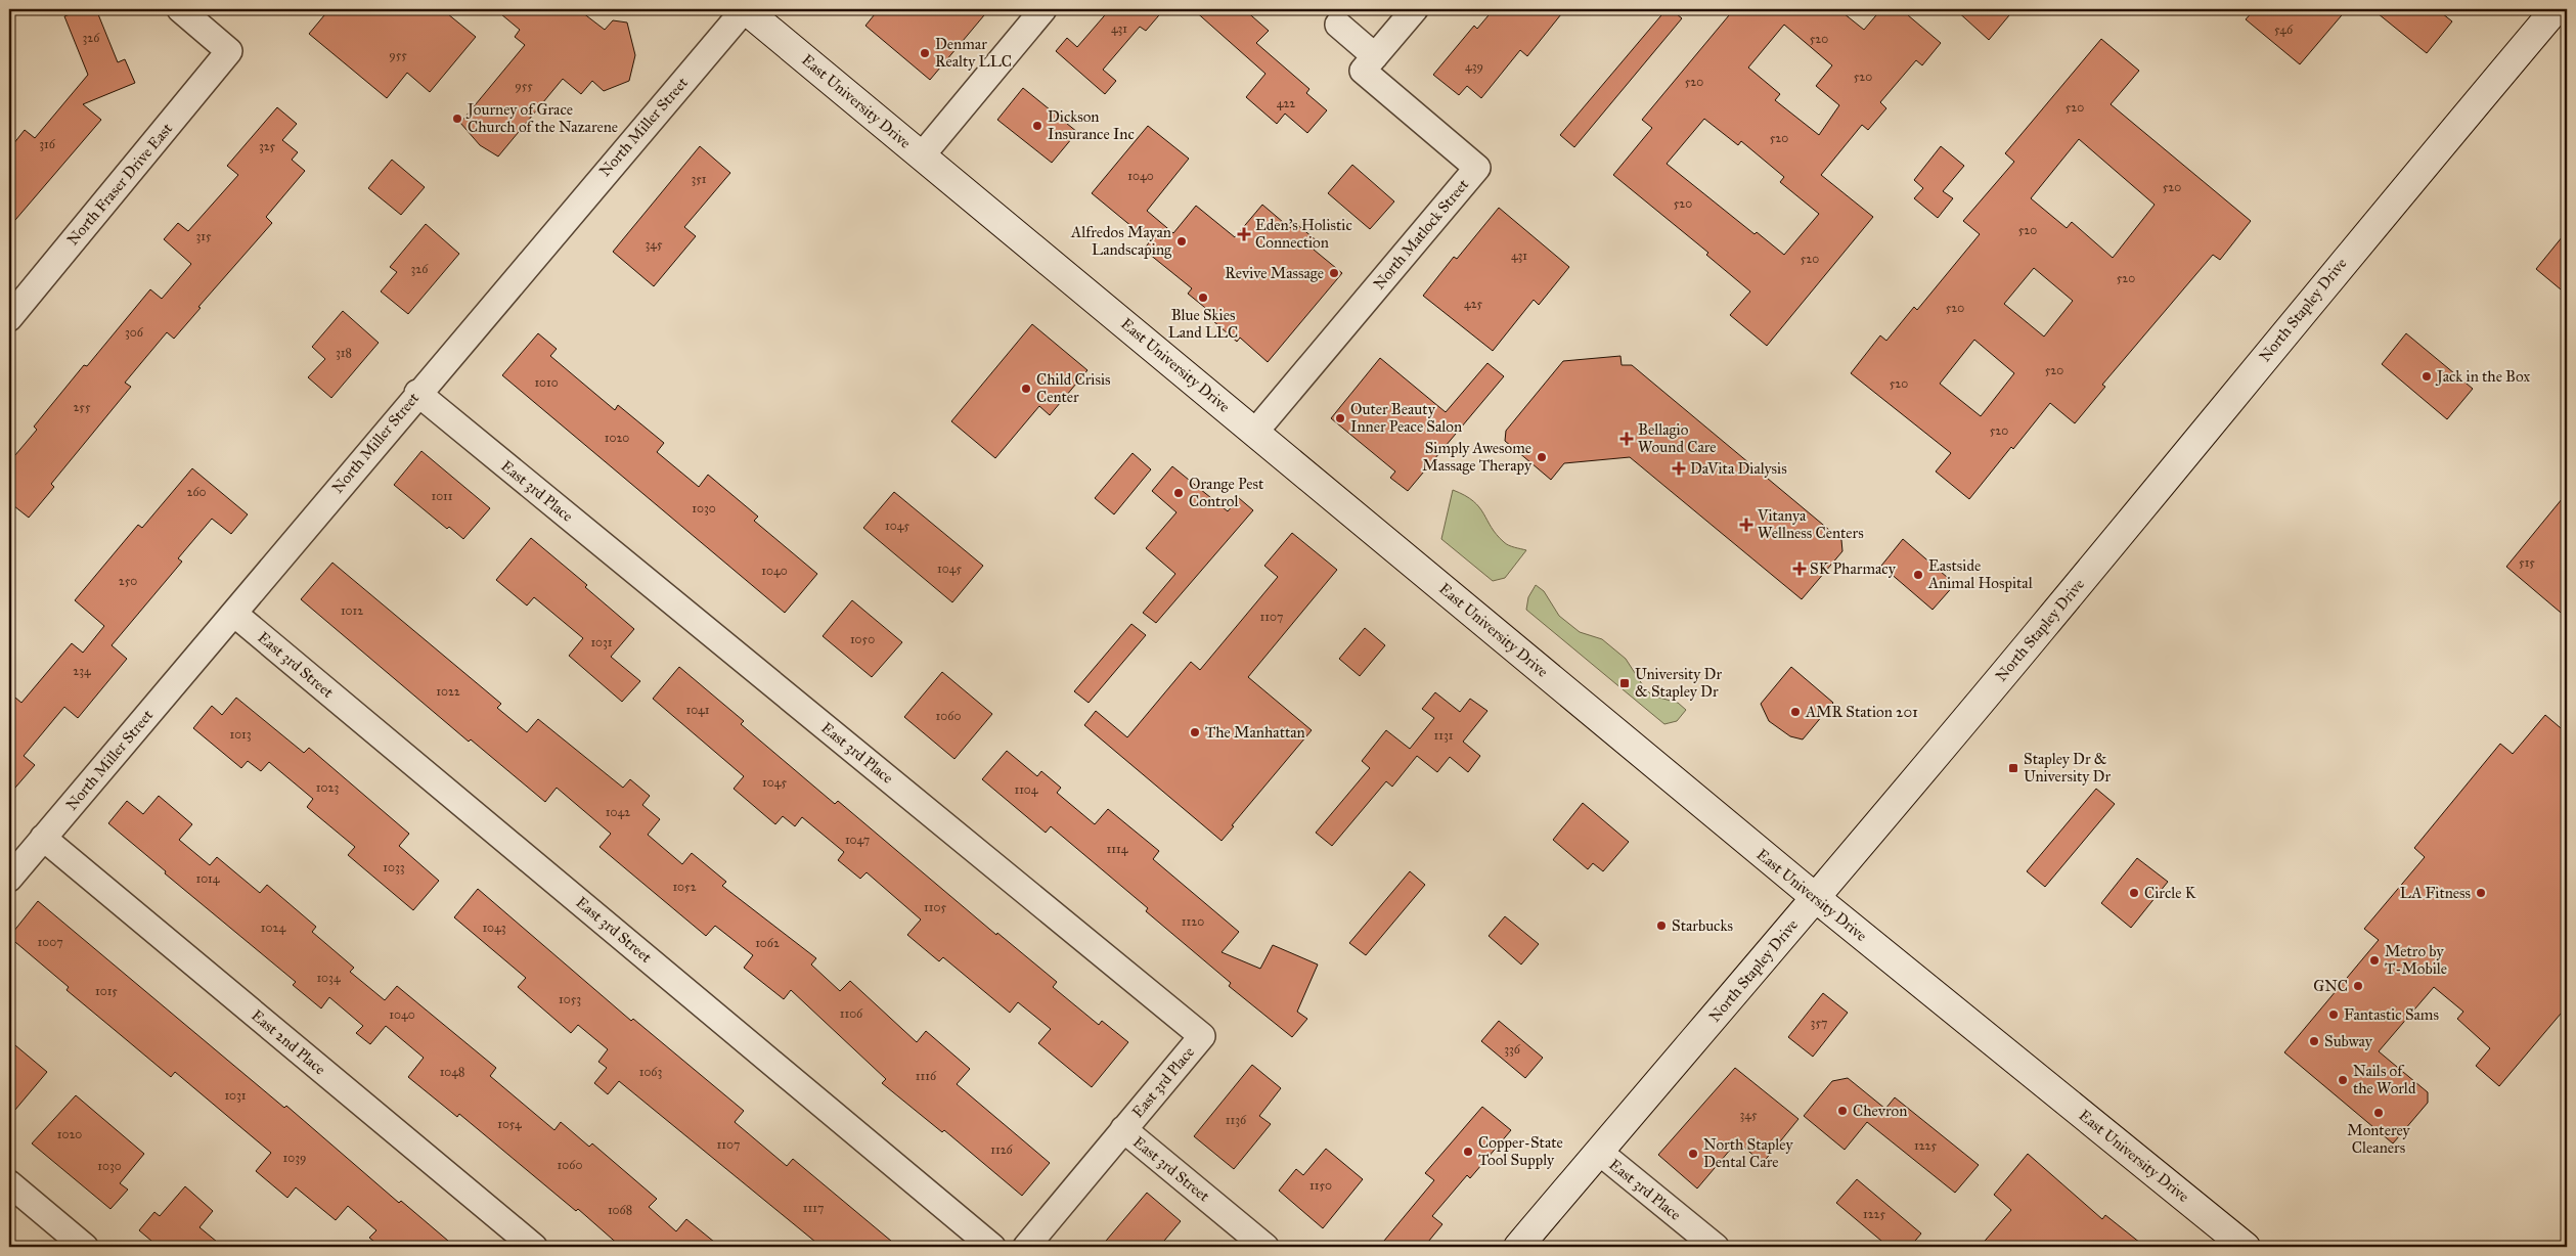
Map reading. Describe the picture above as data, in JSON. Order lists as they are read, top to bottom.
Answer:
{
  "streets": {
    "main road": ["East University Drive", "North Stapley Drive"],
    "street": [
      "North Miller Street",
      "North Fraser Drive East",
      "North Matlock Street",
      "East 3rd Place",
      "East 3rd Street",
      "East 2nd Place"
    ]
  },
  "crossings": [
    ["East University Drive", "North Miller Street"],
    ["East University Drive", "North Matlock Street"],
    ["East University Drive", "North Stapley Drive"],
    ["North Miller Street", "East 3rd Place"],
    ["North Miller Street", "East 3rd Street"],
    ["North Miller Street", "East 2nd Place"],
    ["North Stapley Drive", "East 3rd Place"],
    ["East 3rd Place", "East 3rd Street"]
  ],
  "places": {
    "other": [
      "Denmar Realty LLC",
      "Journey of Grace Church of the Nazarene",
      "Dickson Insurance Inc",
      "Alfredos Mayan Landscaping",
      "Revive Massage",
      "Blue Skies Land LLC",
      "Jack in the Box",
      "Child Crisis Center",
      "Outer Beauty Inner Peace Salon",
      "Simply Awesome Massage Therapy",
      "Orange Pest Control",
      "Eastside Animal Hospital",
      "AMR Station 201",
      "The Manhattan",
      "Circle K",
      "LA Fitness",
      "Starbucks",
      "Metro by T-Mobile",
      "GNC",
      "Fantastic Sams",
      "Subway",
      "Nails of the World",
      "Chevron",
      "Monterey Cleaners",
      "Copper-State Tool Supply",
      "North Stapley Dental Care"
    ],
    "health": [
      "Eden's Holistic Connection",
      "Bellagio Wound Care",
      "DaVita Dialysis",
      "Vitanya Wellness Centers",
      "SK Pharmacy"
    ],
    "transit": ["University Dr & Stapley Dr", "Stapley Dr & University Dr"]
  },
  "house_numbers": [
    "431",
    "546",
    "326",
    "520",
    "955",
    "439",
    "520",
    "520",
    "955",
    "422",
    "520",
    "520",
    "316",
    "325",
    "1040",
    "351",
    "520",
    "520",
    "520",
    "315",
    "345",
    "431",
    "520",
    "326",
    "520",
    "425",
    "520",
    "306",
    "318",
    "520",
    "1010",
    "520",
    "255",
    "520",
    "1020",
    "260",
    "1011",
    "1030",
    "1045",
    "515",
    "1045",
    "1040",
    "250",
    "1012",
    "1107",
    "1050",
    "1031",
    "234",
    "1022",
    "1041",
    "1060",
    "1013",
    "1131",
    "1045",
    "1023",
    "1104",
    "1042",
    "1047",
    "1114",
    "1033",
    "1014",
    "1052",
    "1105",
    "1120",
    "1024",
    "1043",
    "1007",
    "1062",
    "1034",
    "1015",
    "1053",
    "1106",
    "1040",
    "357",
    "336",
    "1048",
    "1063",
    "1116",
    "1031",
    "345",
    "1136",
    "1054",
    "1020",
    "1107",
    "1225",
    "1126",
    "1039",
    "1060",
    "1030",
    "1150",
    "1117",
    "1068",
    "1225"
  ]
}
